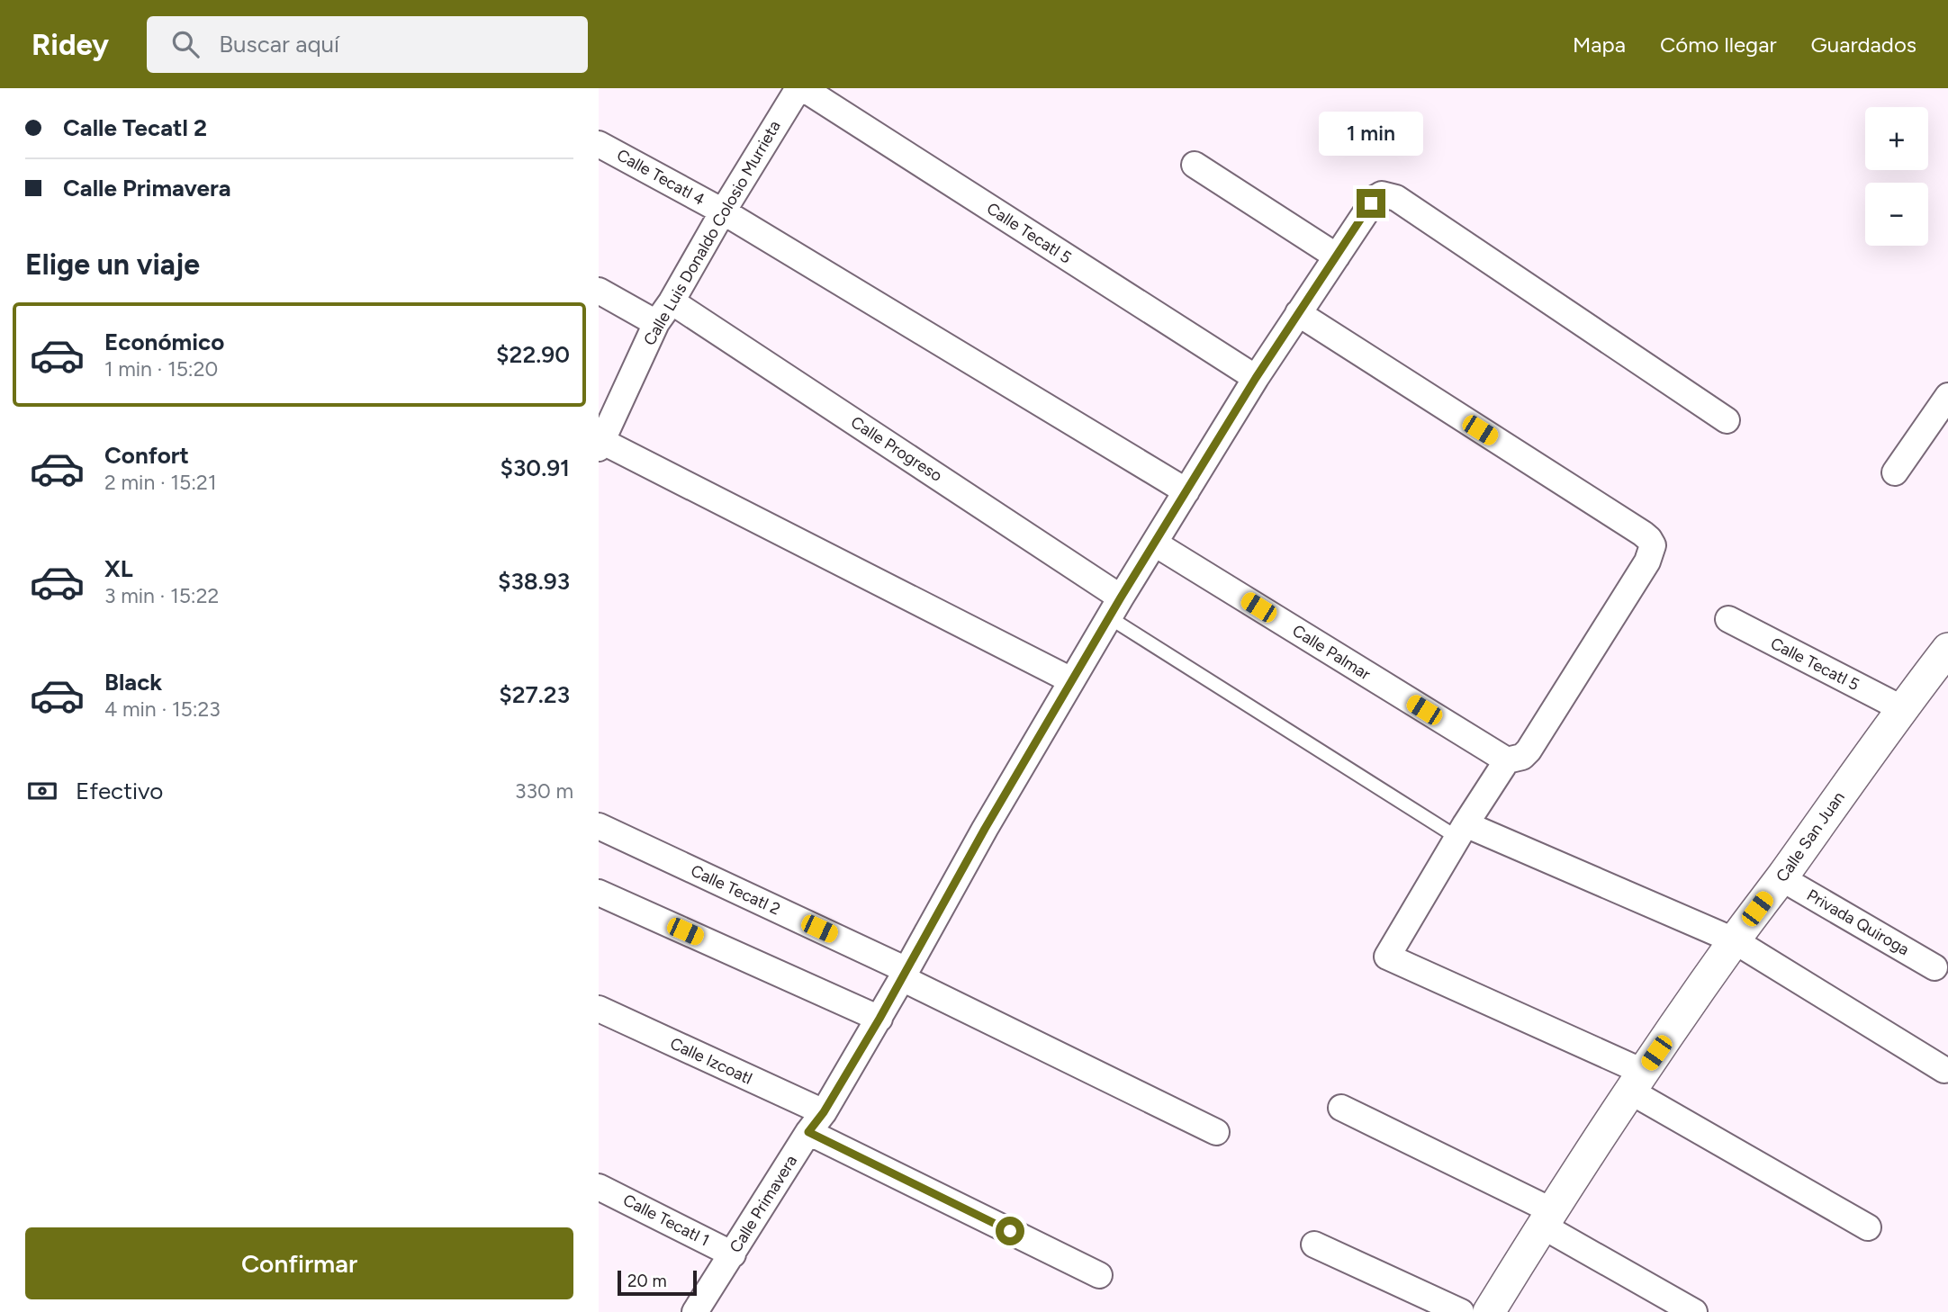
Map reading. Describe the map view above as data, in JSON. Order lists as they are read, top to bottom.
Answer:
{
  "streets": {
    "street": [
      "Calle Tecatl 4",
      "Calle Luis Donaldo Colosio Murrieta",
      "Calle Tecatl 5",
      "Calle Progreso",
      "Calle Palmar",
      "Calle San Juan",
      "Calle Tecatl 2",
      "Privada Quiroga",
      "Calle Izcoatl",
      "Calle Primavera",
      "Calle Tecatl 1"
    ]
  },
  "crossings": [
    ["Calle Tecatl 4", "Calle Luis Donaldo Colosio Murrieta"],
    ["Calle Tecatl 4", "Calle Primavera"],
    ["Calle Luis Donaldo Colosio Murrieta", "Calle Tecatl 5"],
    ["Calle Luis Donaldo Colosio Murrieta", "Calle Progreso"],
    ["Calle Tecatl 5", "Calle San Juan"],
    ["Calle Tecatl 5", "Calle Primavera"],
    ["Calle Progreso", "Calle Primavera"],
    ["Calle Palmar", "Calle Primavera"],
    ["Calle San Juan", "Privada Quiroga"],
    ["Calle Tecatl 2", "Calle Primavera"],
    ["Calle Izcoatl", "Calle Primavera"],
    ["Calle Primavera", "Calle Tecatl 1"]
  ],
  "scale_bar": "20 m",
  "page": {
    "header": "Ridey",
    "search": "Buscar aquí",
    "nav": ["Mapa", "Cómo llegar", "Guardados"],
    "banner": ["Calle Tecatl 2", "Calle Primavera"],
    "map_buttons": ["+", "−"],
    "bubble": "1 min",
    "heading": "Elige un viaje",
    "list": [
      {
        "name": "Económico",
        "note": "1 min · 15:20",
        "value": "$22.90"
      },
      {
        "name": "Confort",
        "note": "2 min · 15:21",
        "value": "$30.91"
      },
      {
        "name": "XL",
        "note": "3 min · 15:22",
        "value": "$38.93"
      },
      {
        "name": "Black",
        "note": "4 min · 15:23",
        "value": "$27.23"
      }
    ],
    "pay": ["Efectivo", "330 m"],
    "buttons": "Confirmar",
    "scale": "20 m"
  }
}
